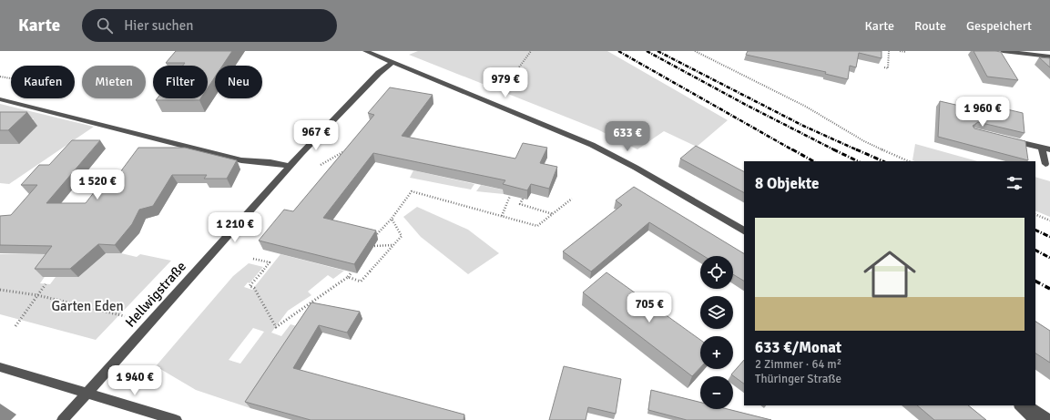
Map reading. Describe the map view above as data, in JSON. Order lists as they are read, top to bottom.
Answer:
{
  "streets": {
    "street": ["Hellwigstraße"]
  },
  "parks": ["Garten Eden"],
  "page": {
    "header": "Karte",
    "search": "Hier suchen",
    "nav": ["Karte", "Route", "Gespeichert"],
    "chip": [
      "Kaufen",
      "Mieten",
      "Filter",
      "Neu"
    ],
    "price": [
      "979 €",
      "1 960 €",
      "967 €",
      "633 €",
      "1 520 €",
      "1 210 €",
      "705 €",
      "1 940 €"
    ],
    "heading": "8 Objekte",
    "list": [
      {
        "name": "633 €/Monat",
        "note": "2 Zimmer · 64 m² · Thüringer Straße"
      }
    ],
    "map_buttons": ["+", "−"]
  }
}
